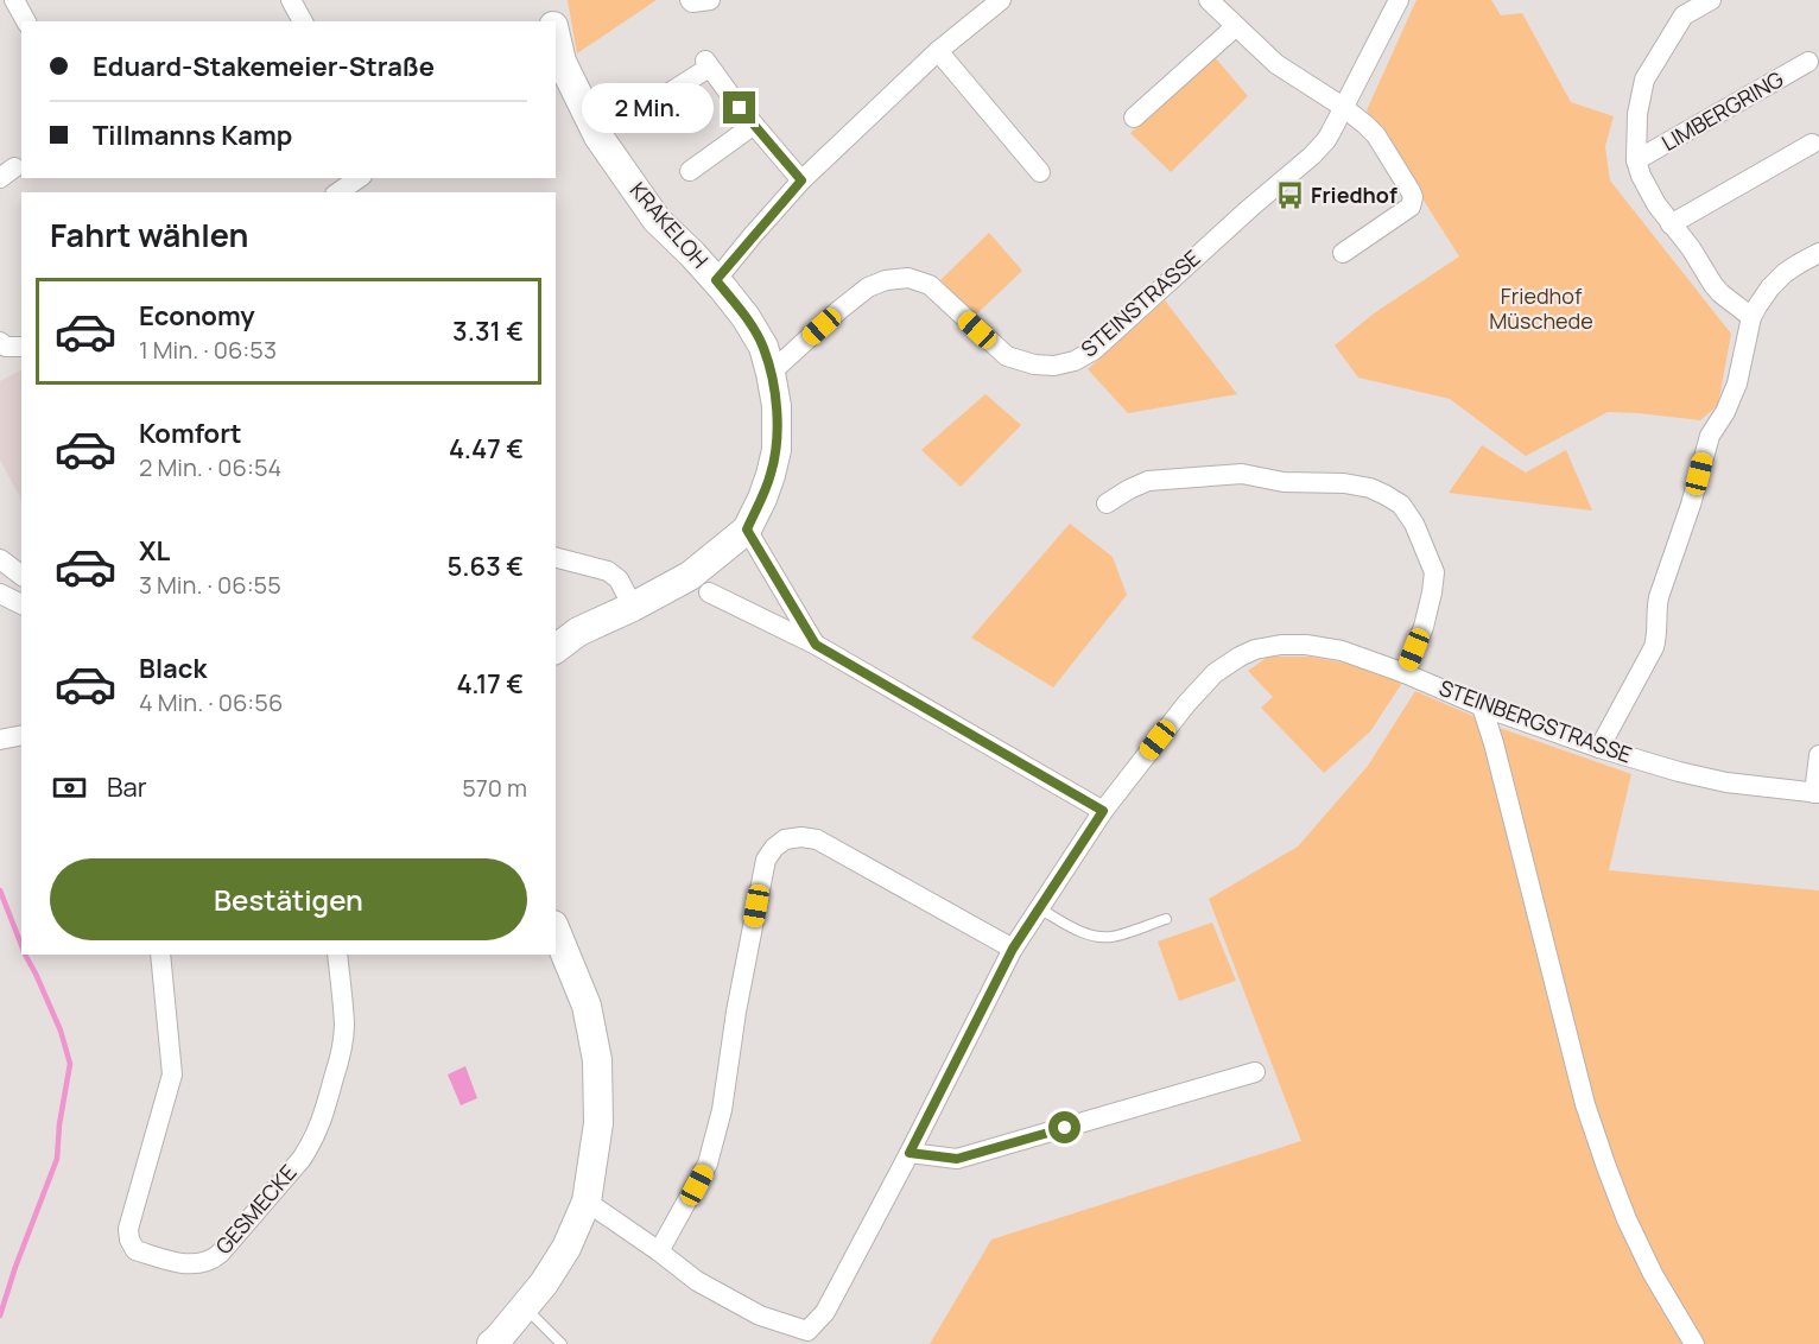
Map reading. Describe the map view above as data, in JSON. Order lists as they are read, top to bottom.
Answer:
{
  "streets": {
    "street": [
      "LIMBERGRING",
      "KRAKELOH",
      "STEINSTRASSE",
      "STEINBERGSTRASSE",
      "GESMECKE"
    ]
  },
  "crossings": [
    ["KRAKELOH", "STEINSTRASSE"]
  ],
  "parks": ["Friedhof Müschede"],
  "places": {
    "bus stop": ["Friedhof"]
  },
  "page": {
    "banner": ["Eduard-Stakemeier-Straße", "Tillmanns Kamp"],
    "bubble": "2 Min.",
    "heading": "Fahrt wählen",
    "list": [
      {
        "name": "Economy",
        "note": "1 Min. · 06:53",
        "value": "3.31 €"
      },
      {
        "name": "Komfort",
        "note": "2 Min. · 06:54",
        "value": "4.47 €"
      },
      {
        "name": "XL",
        "note": "3 Min. · 06:55",
        "value": "5.63 €"
      },
      {
        "name": "Black",
        "note": "4 Min. · 06:56",
        "value": "4.17 €"
      }
    ],
    "pay": ["Bar", "570 m"],
    "buttons": "Bestätigen"
  }
}
